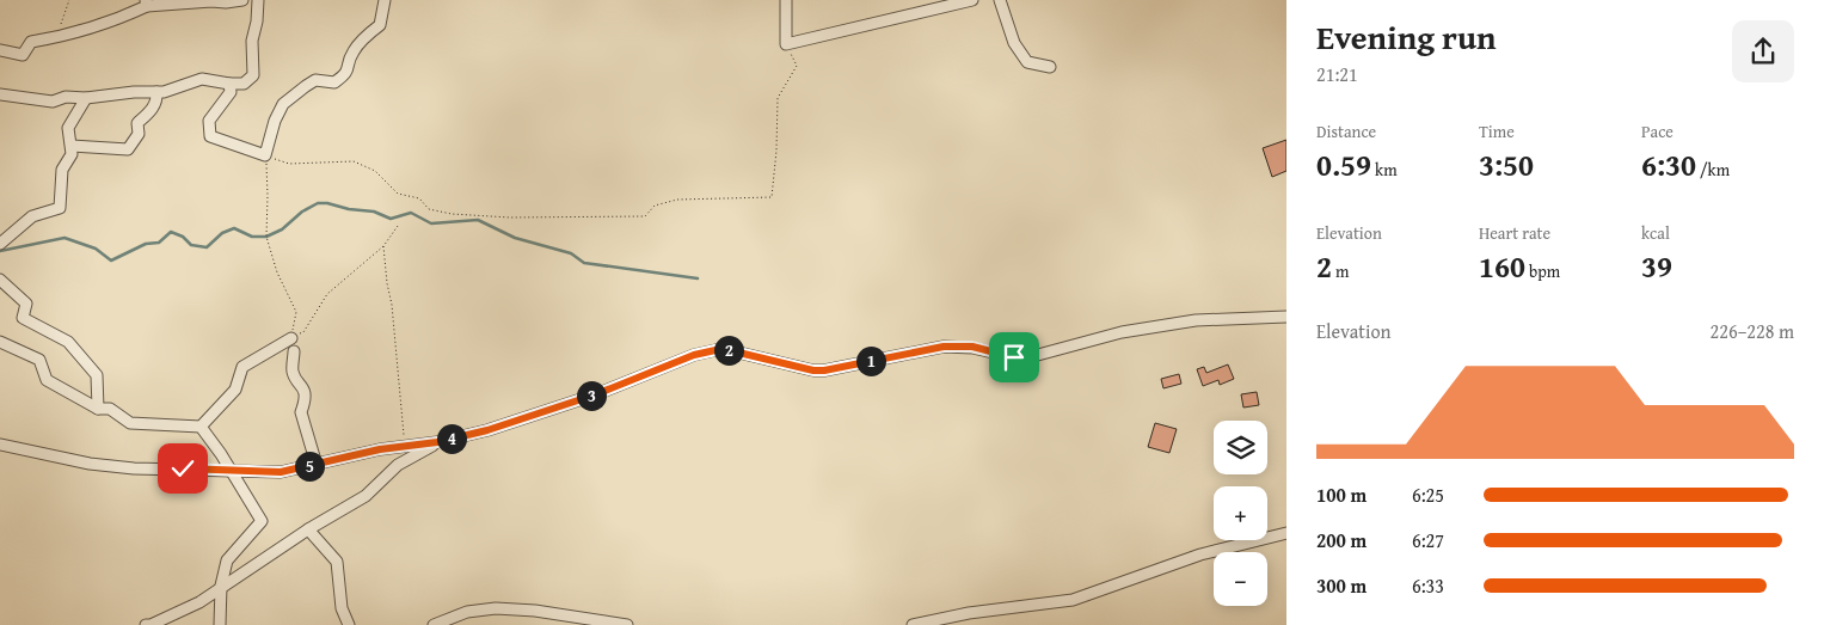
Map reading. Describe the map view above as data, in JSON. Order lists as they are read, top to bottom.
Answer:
{
  "page": {
    "heading": ["Evening run", "21:21"],
    "stats": [
      ["Distance", "0.59 km"],
      ["Time", "3:50"],
      ["Pace", "6:30 /km"],
      ["Elevation", "2 m"],
      ["Heart rate", "160 bpm"],
      ["kcal", "39"]
    ],
    "chart": ["Elevation", "226–228 m"],
    "pins": [
      "2",
      "1",
      "3",
      "4",
      "5"
    ],
    "map_buttons": ["+", "−"],
    "list": [
      {
        "name": "100 m",
        "note": "6:25"
      },
      {
        "name": "200 m",
        "note": "6:27"
      },
      {
        "name": "300 m",
        "note": "6:33"
      }
    ]
  }
}
